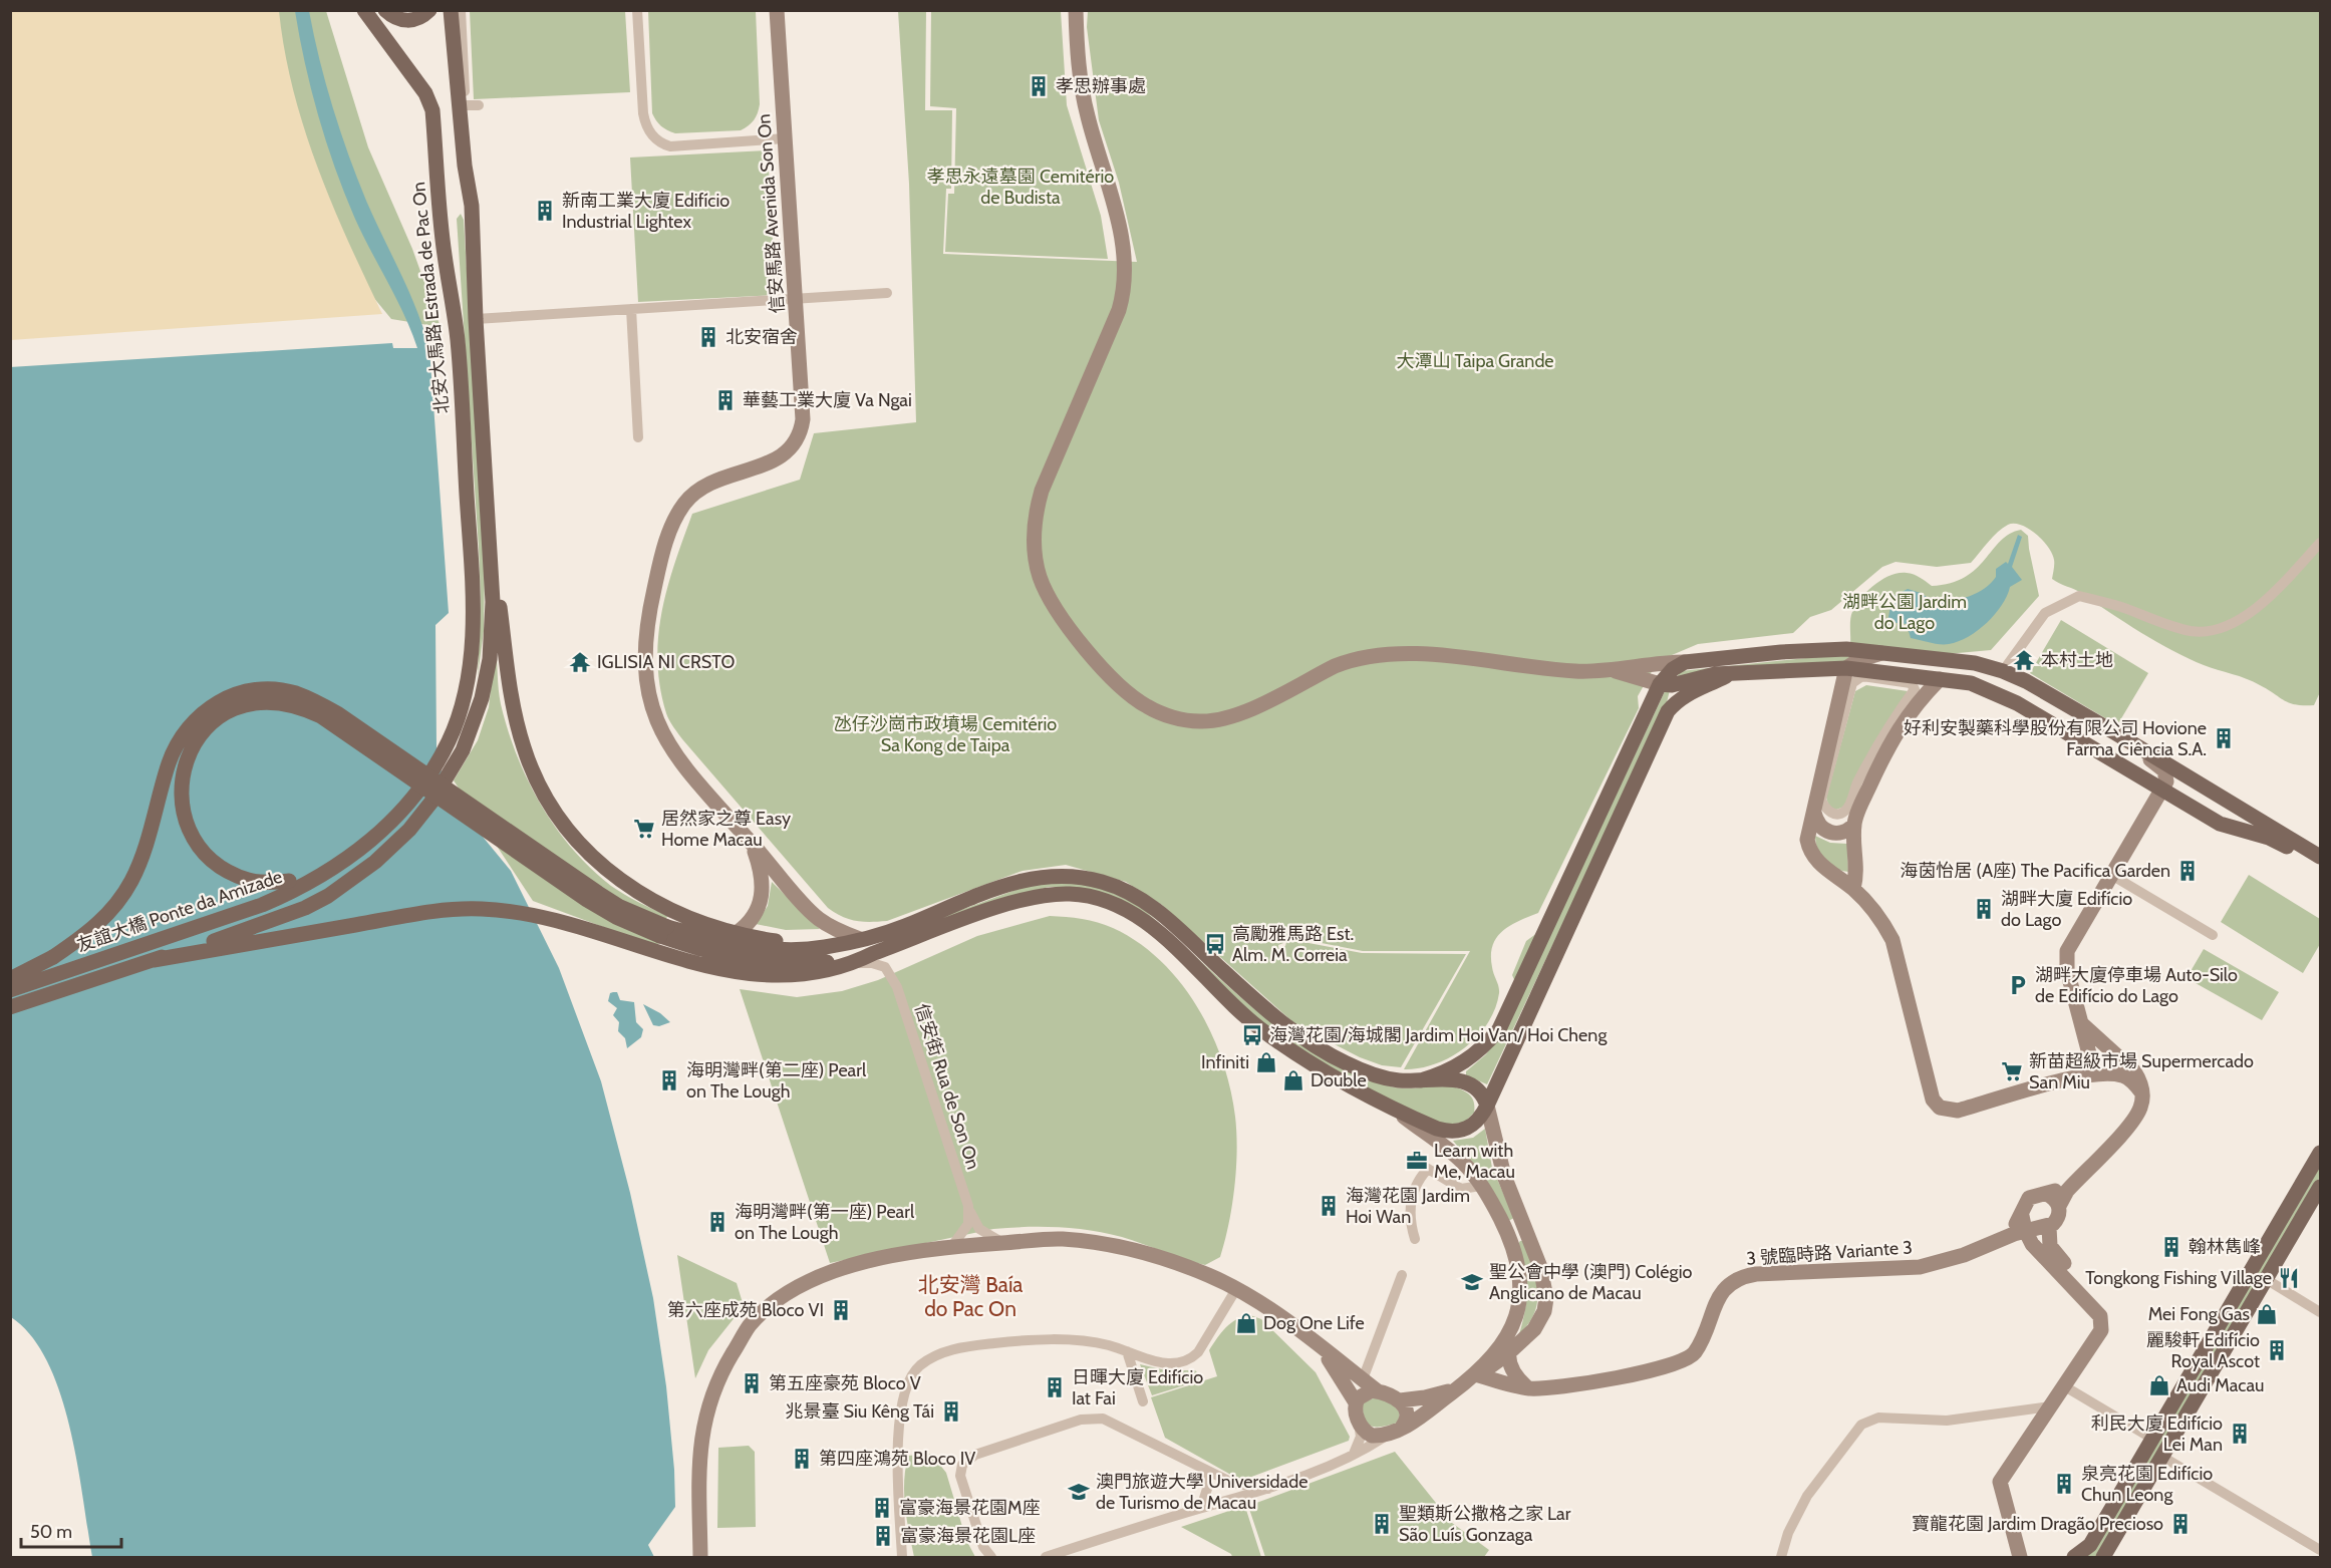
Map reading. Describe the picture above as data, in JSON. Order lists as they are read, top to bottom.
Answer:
{
  "streets": {
    "main road": ["北安大馬路 Estrada de Pac On", "友誼大橋 Ponte da Amizade"],
    "street": ["信安馬路 Avenida Son On", "信安街 Rua de Son On", "3 號臨時路 Variante 3"]
  },
  "crossings": [
    ["北安大馬路 Estrada de Pac On", "友誼大橋 Ponte da Amizade"]
  ],
  "districts": ["北安灣 Baía do Pac On"],
  "parks": [
    "孝思永遠墓園 Cemitério de Budista",
    "大潭山 Taipa Grande",
    "湖畔公園 Jardim do Lago",
    "氹仔沙崗市政墳場 Cemitério Sa Kong de Taipa"
  ],
  "places": {
    "building": [
      "孝思辦事處",
      "新南工業大廈 Edifício Industrial Lightex",
      "北安宿舍",
      "華藝工業大廈 Va Ngai",
      "好利安製藥科學股份有限公司 Hovione Farma Ciência S.A.",
      "海茵怡居 (A座) The Pacifica Garden",
      "湖畔大廈 Edifício do Lago",
      "海明灣畔(第二座) Pearl on The Lough",
      "海灣花園 Jardim Hoi Wan",
      "海明灣畔(第一座) Pearl on The Lough",
      "翰林雋峰",
      "第六座成苑 Bloco VI",
      "麗駿軒 Edifício Royal Ascot",
      "第五座豪苑 Bloco V",
      "日暉大廈 Edifício Iat Fai",
      "兆景臺 Siu Kêng Tái",
      "利民大廈 Edifício Lei Man",
      "第四座鴻苑 Bloco IV",
      "泉亮花園 Edifício Chun Leong",
      "富豪海景花園M座",
      "聖類斯公撒格之家 Lar São Luís Gonzaga",
      "寶龍花園 Jardim Dragão Precioso",
      "富豪海景花園L座"
    ],
    "temple": ["本村土地", "IGLISIA NI CRSTO"],
    "supermarket": ["居然家之尊 Easy Home Macau", "新苗超級市場 Supermercado San Miu"],
    "bus stop": ["高勵雅馬路 Est. Alm. M. Correia", "海灣花園/海城閣 Jardim Hoi Van/ Hoi Cheng"],
    "parking": ["湖畔大廈停車場 Auto-Silo de Edifício do Lago"],
    "shop": [
      "Infiniti",
      "Double",
      "Mei Fong Gas",
      "Dog One Life",
      "Audi Macau"
    ],
    "office": ["Learn with Me, Macau"],
    "restaurant": ["Tongkong Fishing Village"],
    "school or university": ["聖公會中學 (澳門) Colégio Anglicano de Macau", "澳門旅遊大學 Universidade de Turismo de Macau"]
  },
  "scale_bar": "50 m"
}
